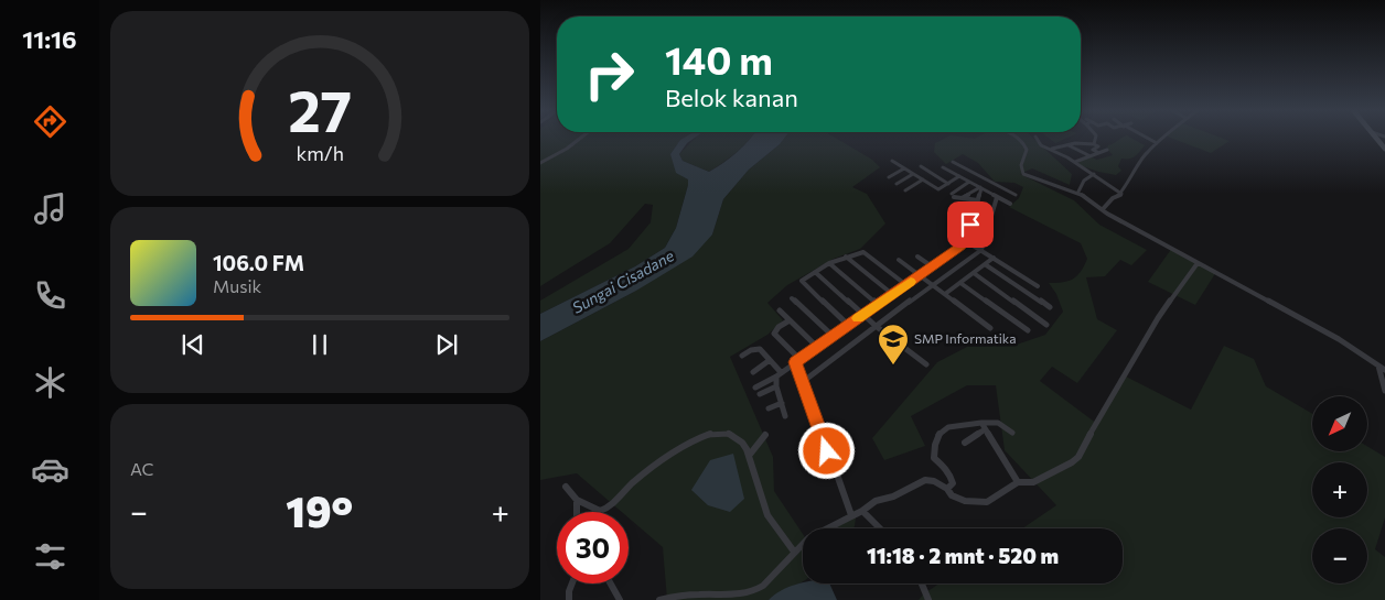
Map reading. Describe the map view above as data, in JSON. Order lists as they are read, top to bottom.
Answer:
{
  "water": ["Sungai Cisadane"],
  "places": {
    "school or university": ["SMP Informatika"]
  },
  "north": "bottom left",
  "page": {
    "tabs": "11:16",
    "turn": ["140 m", "Belok kanan"],
    "song": ["106.0 FM", "Musik"],
    "map_buttons": ["+", "−"],
    "tile": "AC",
    "heat": ["−", "19°", "+"],
    "limit": "30",
    "trip": "11:18 · 2 mnt · 520 m",
    "gauge": ["27", "km/h"]
  }
}
